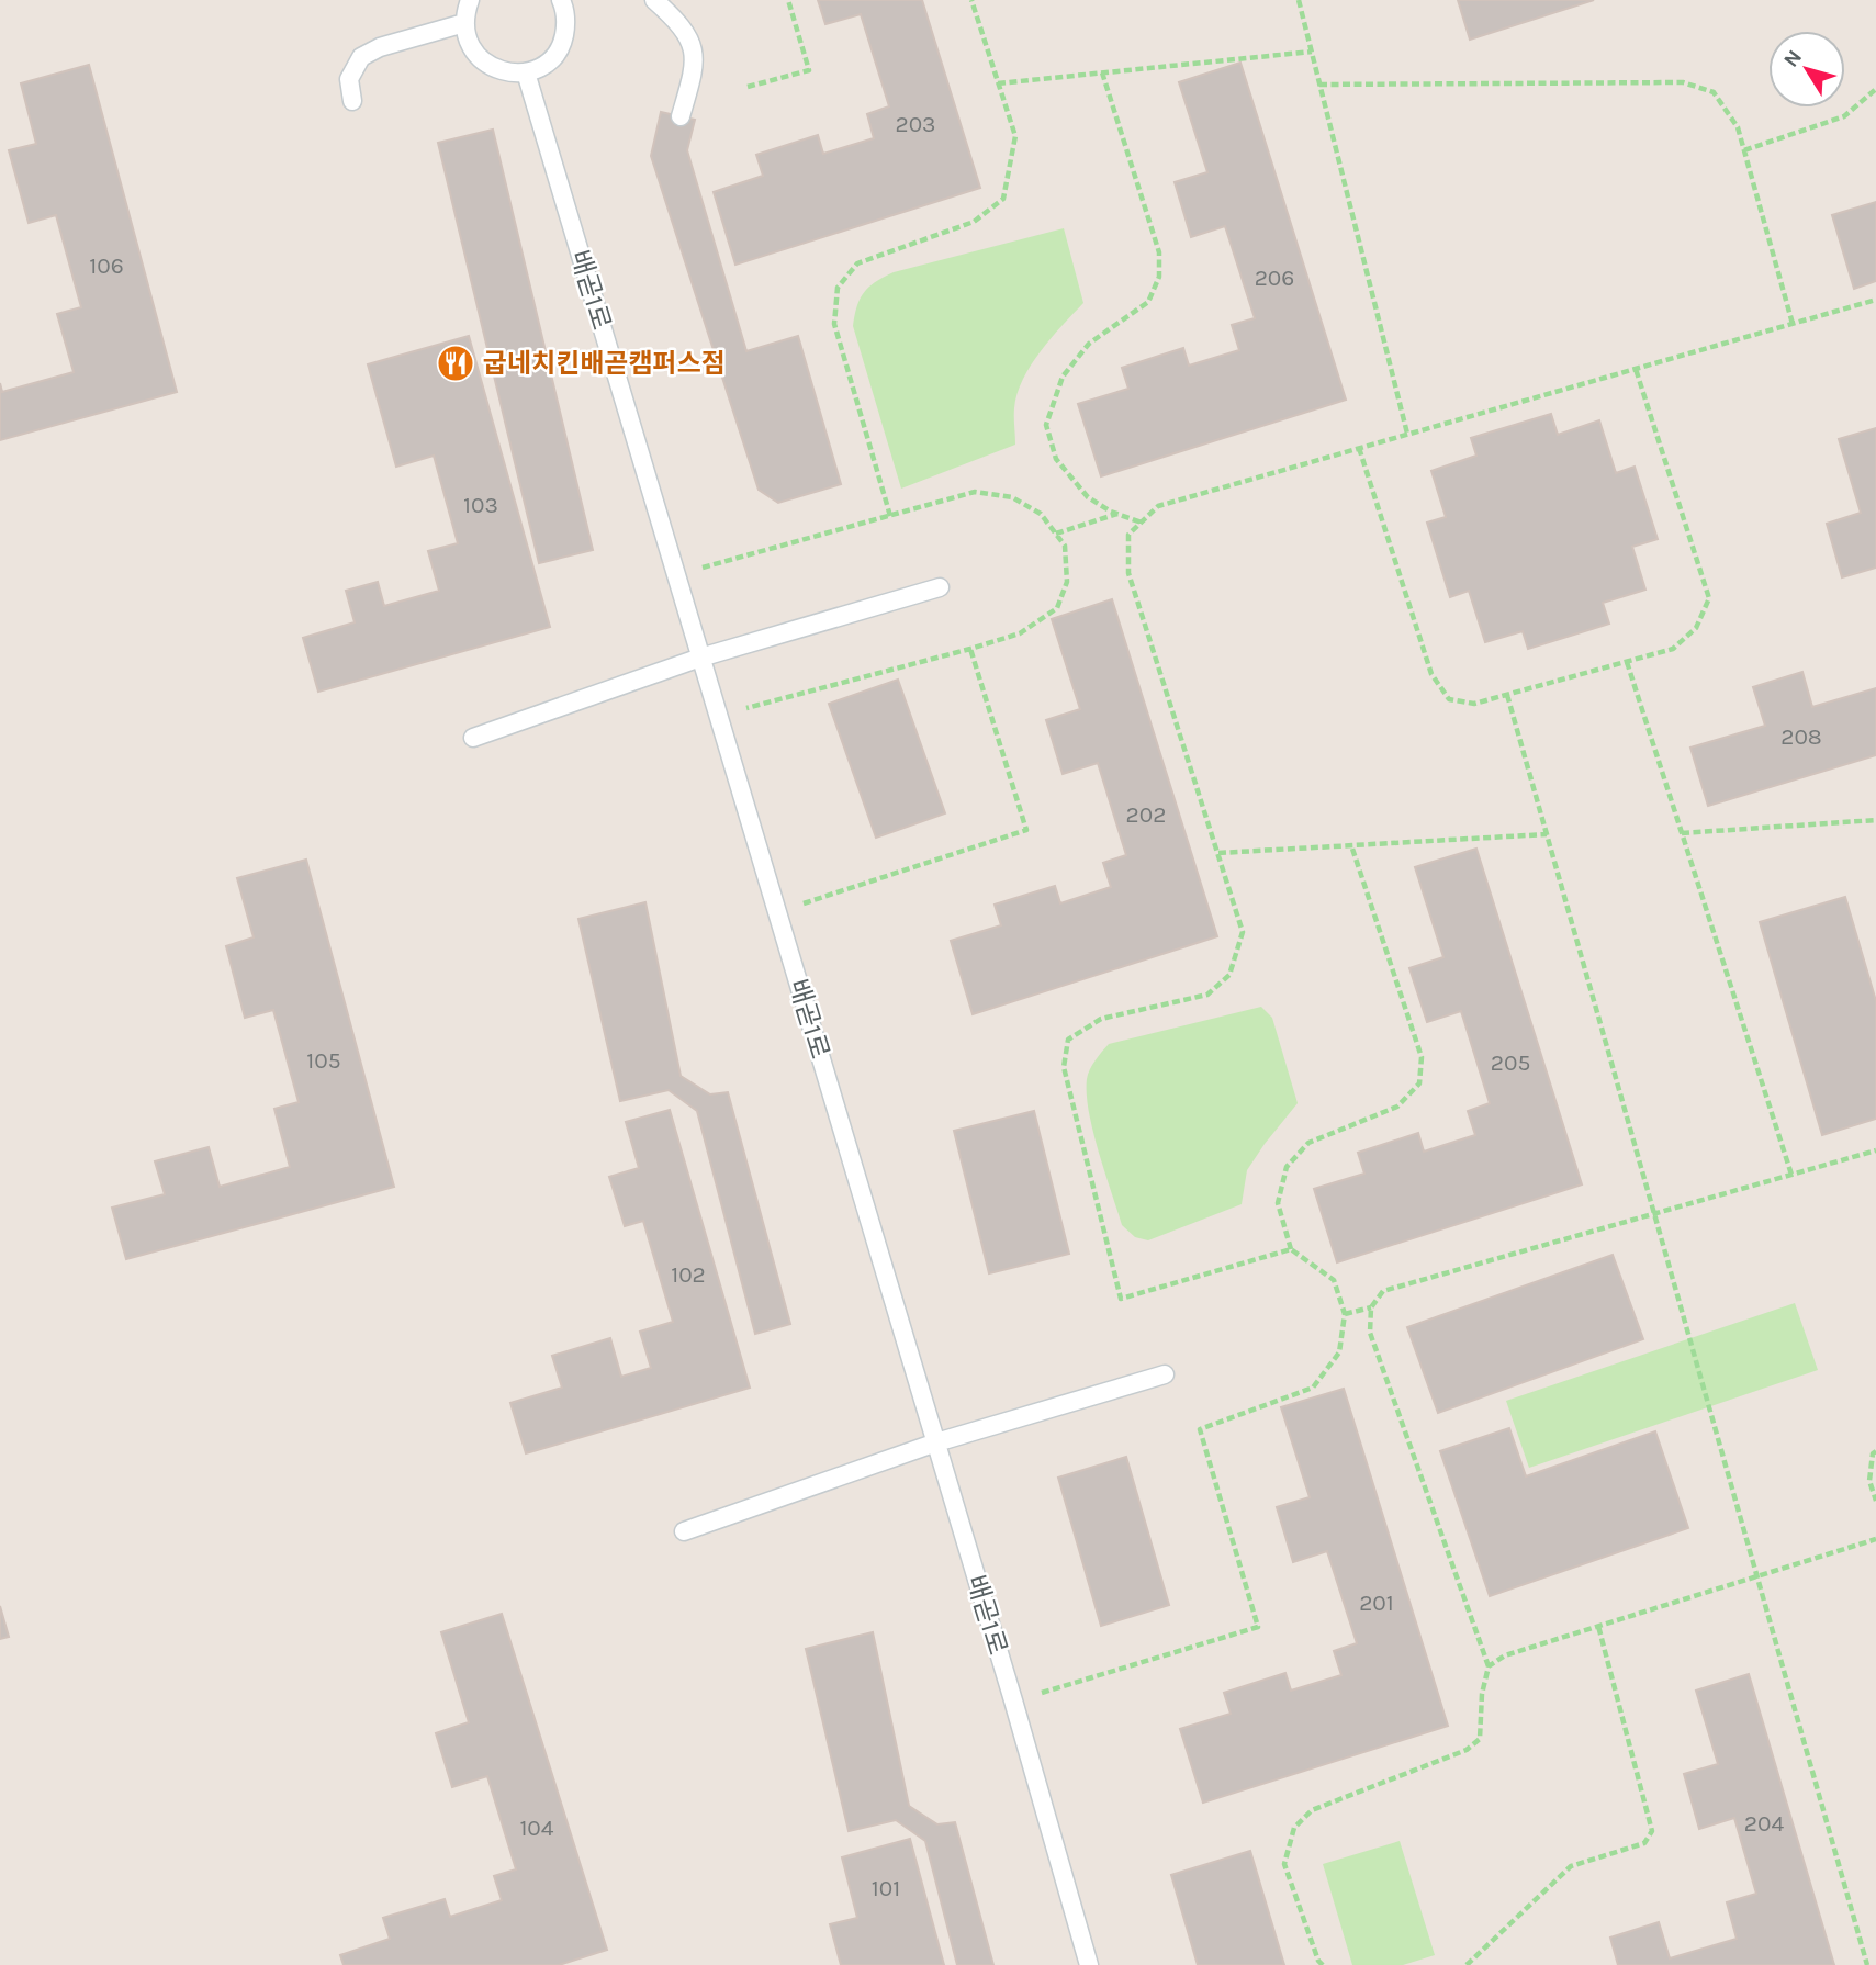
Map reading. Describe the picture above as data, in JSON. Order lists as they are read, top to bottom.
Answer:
{
  "streets": {
    "lane": ["배곧1로"]
  },
  "places": {
    "restaurant": ["굽네치킨배곧캠퍼스점"]
  },
  "house_numbers": [
    "203",
    "106",
    "206",
    "103",
    "208",
    "202",
    "105",
    "205",
    "102",
    "201",
    "204",
    "104",
    "101"
  ],
  "north": "top left"
}
